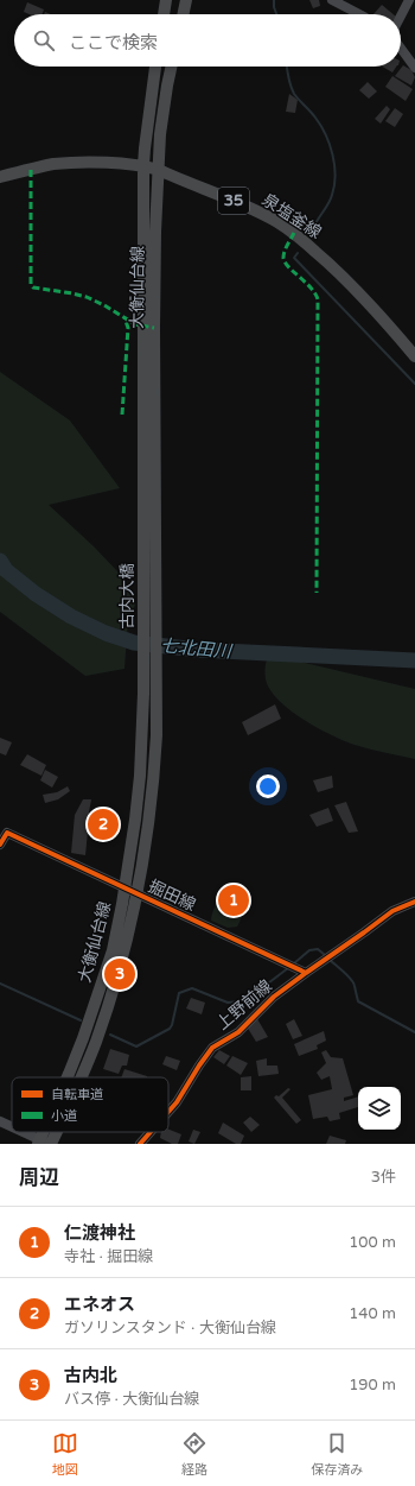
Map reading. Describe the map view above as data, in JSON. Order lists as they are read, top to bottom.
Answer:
{
  "streets": {
    "main road": [
      "35",
      "泉塩釜線",
      "大衡仙台線",
      "古内大橋"
    ],
    "street": ["掘田線", "上野前線"]
  },
  "crossings": [
    ["泉塩釜線", "大衡仙台線"],
    ["大衡仙台線", "古内大橋"],
    ["大衡仙台線", "掘田線"],
    ["掘田線", "上野前線"]
  ],
  "water": ["七北田川"],
  "legend": ["自転車道", "小道"],
  "page": {
    "search": "ここで検索",
    "pins": ["2", "1", "3"],
    "heading": ["周辺", "3件"],
    "list": [
      {
        "mark": "1",
        "name": "仁渡神社",
        "note": "寺社 · 掘田線",
        "value": "100 m"
      },
      {
        "mark": "2",
        "name": "エネオス",
        "note": "ガソリンスタンド · 大衡仙台線",
        "value": "140 m"
      },
      {
        "mark": "3",
        "name": "古内北",
        "note": "バス停 · 大衡仙台線",
        "value": "190 m"
      }
    ],
    "nav": ["地図", "経路", "保存済み"]
  }
}
